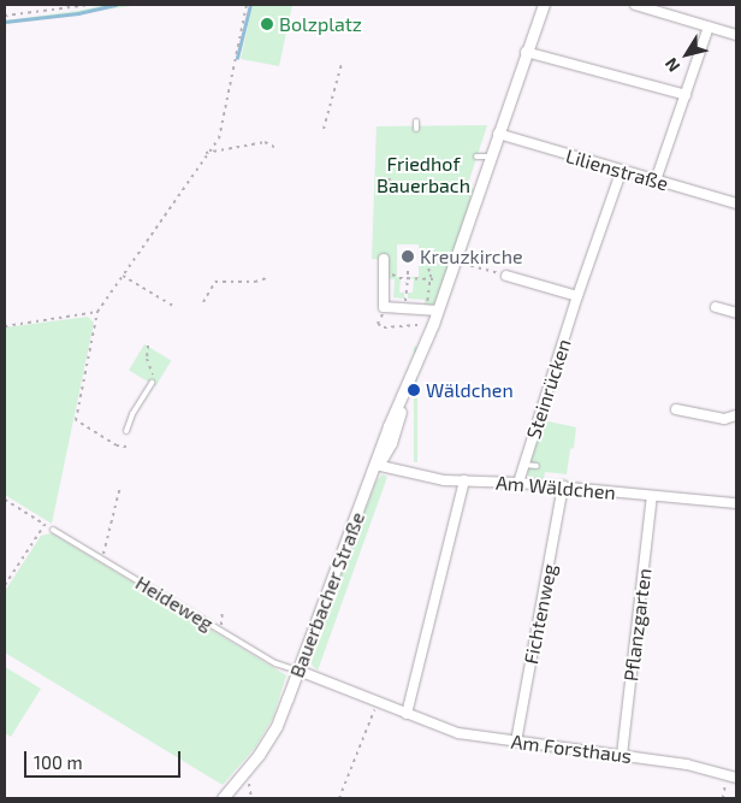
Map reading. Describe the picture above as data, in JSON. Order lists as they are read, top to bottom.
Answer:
{
  "streets": {
    "street": [
      "Lilienstraße",
      "Steinrücken",
      "Am Wäldchen",
      "Bauerbacher Straße",
      "Fichtenweg",
      "Pflanzgarten",
      "Am Forsthaus"
    ],
    "lane": ["Heideweg"]
  },
  "crossings": [
    ["Lilienstraße", "Steinrücken"],
    ["Steinrücken", "Am Wäldchen"],
    ["Am Wäldchen", "Bauerbacher Straße"],
    ["Am Wäldchen", "Fichtenweg"],
    ["Am Wäldchen", "Pflanzgarten"],
    ["Bauerbacher Straße", "Heideweg"],
    ["Bauerbacher Straße", "Am Forsthaus"],
    ["Heideweg", "Am Forsthaus"],
    ["Fichtenweg", "Am Forsthaus"],
    ["Pflanzgarten", "Am Forsthaus"]
  ],
  "parks": ["Friedhof Bauerbach"],
  "places": ["Bolzplatz", "Kreuzkirche", "Wäldchen"],
  "scale_bar": "100 m",
  "north": "bottom left"
}
